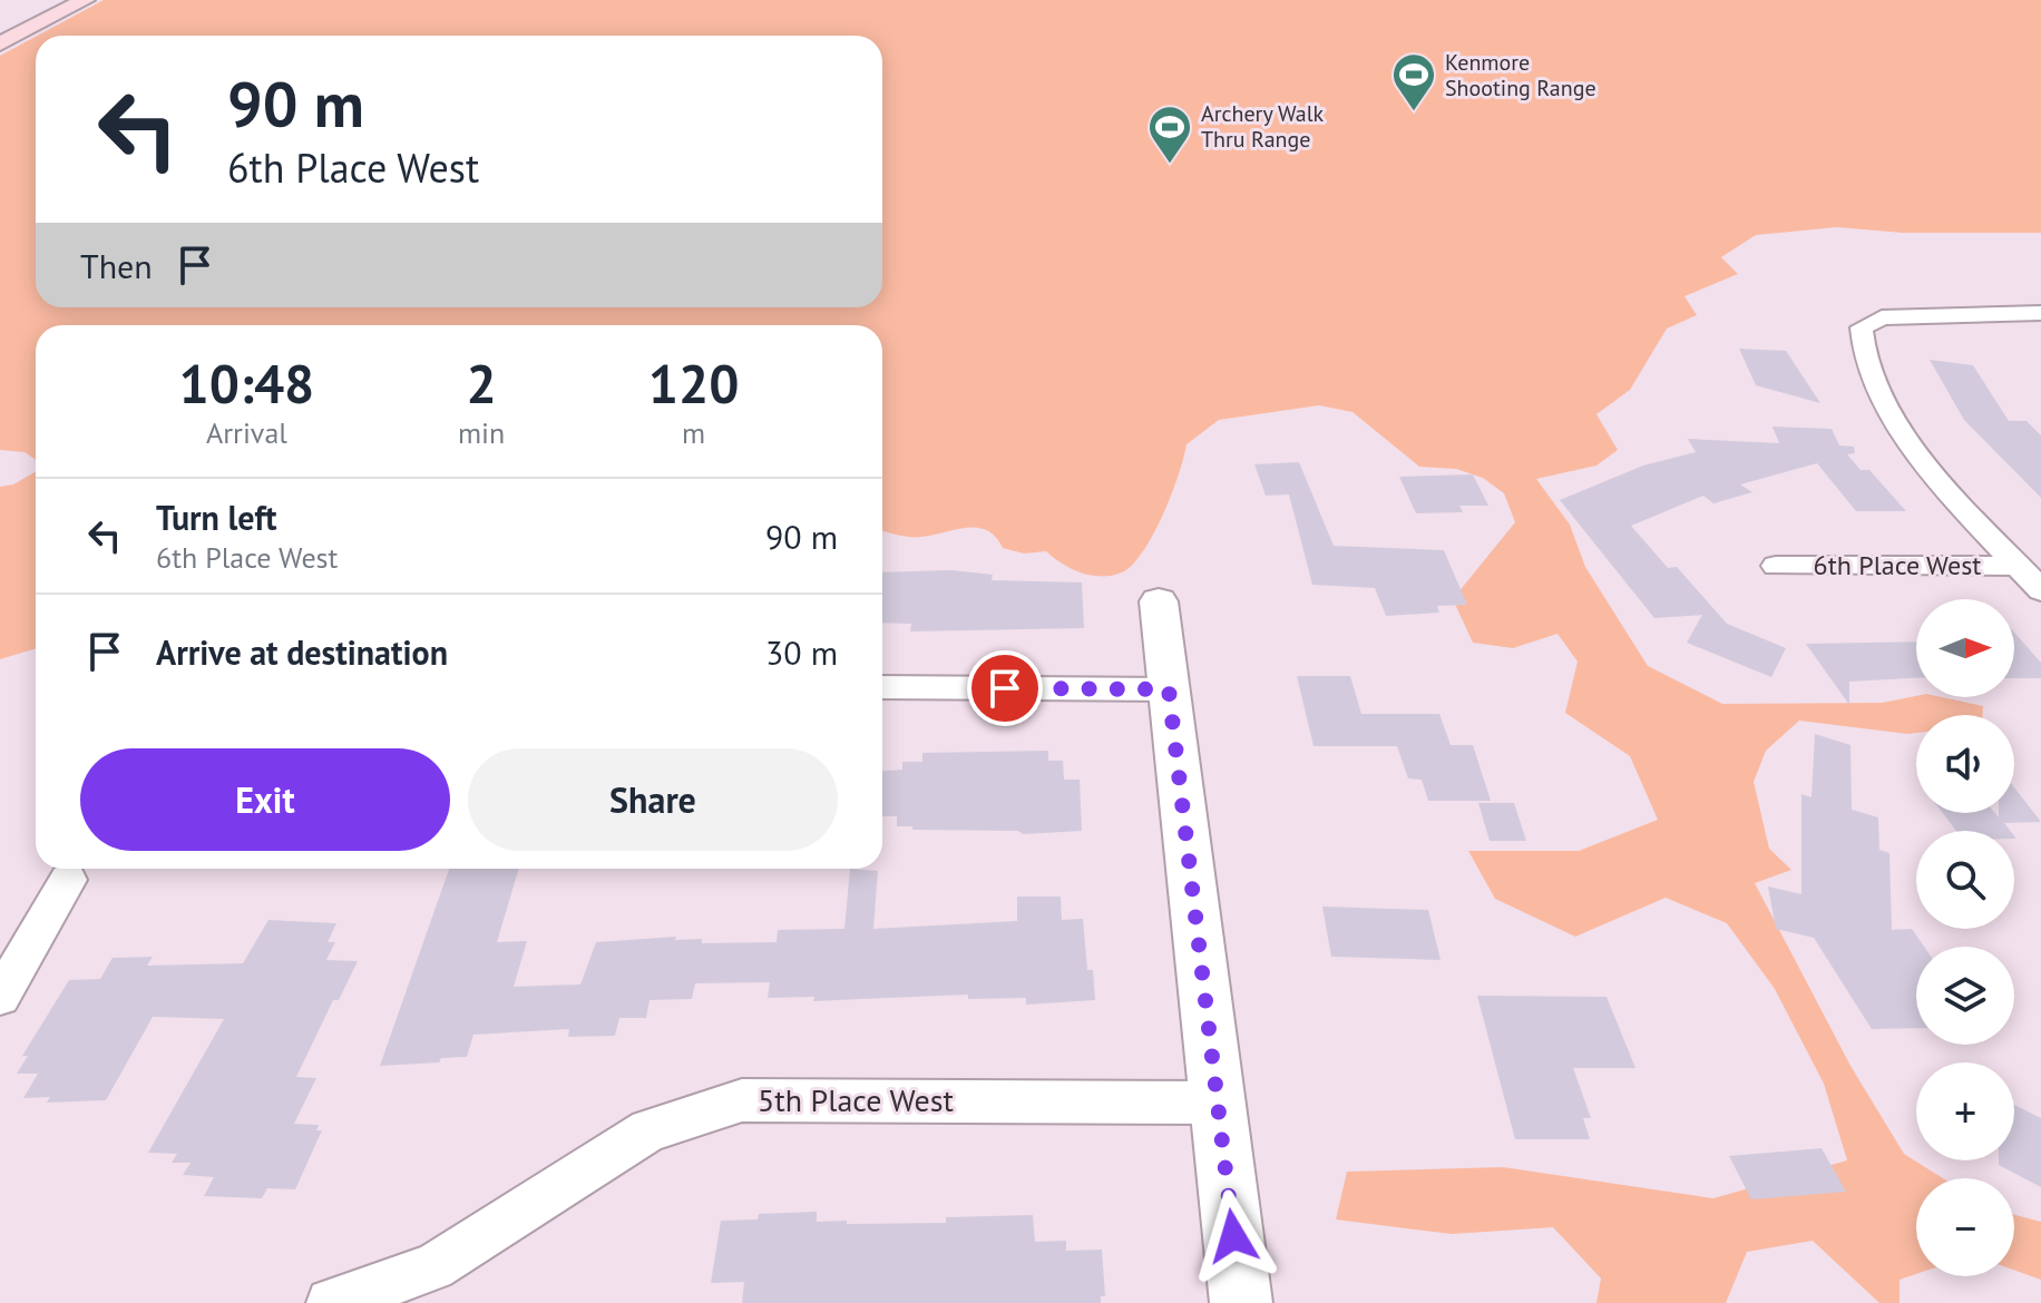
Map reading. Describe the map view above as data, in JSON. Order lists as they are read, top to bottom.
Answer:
{
  "streets": {
    "street": ["6th Place West", "5th Place West"]
  },
  "places": {
    "sports": ["Kenmore Shooting Range", "Archery Walk Thru Range"]
  },
  "north": "right",
  "page": {
    "turn": ["90 m", "6th Place West"],
    "then": "Then",
    "eta": [
      "10:48",
      "Arrival",
      "2",
      "min",
      "120",
      "m"
    ],
    "list": [
      {
        "name": "Turn left",
        "note": "6th Place West",
        "value": "90 m"
      },
      {
        "name": "Arrive at destination",
        "value": "30 m"
      }
    ],
    "map_buttons": ["+", "−"],
    "buttons": ["Exit", "Share"]
  }
}
